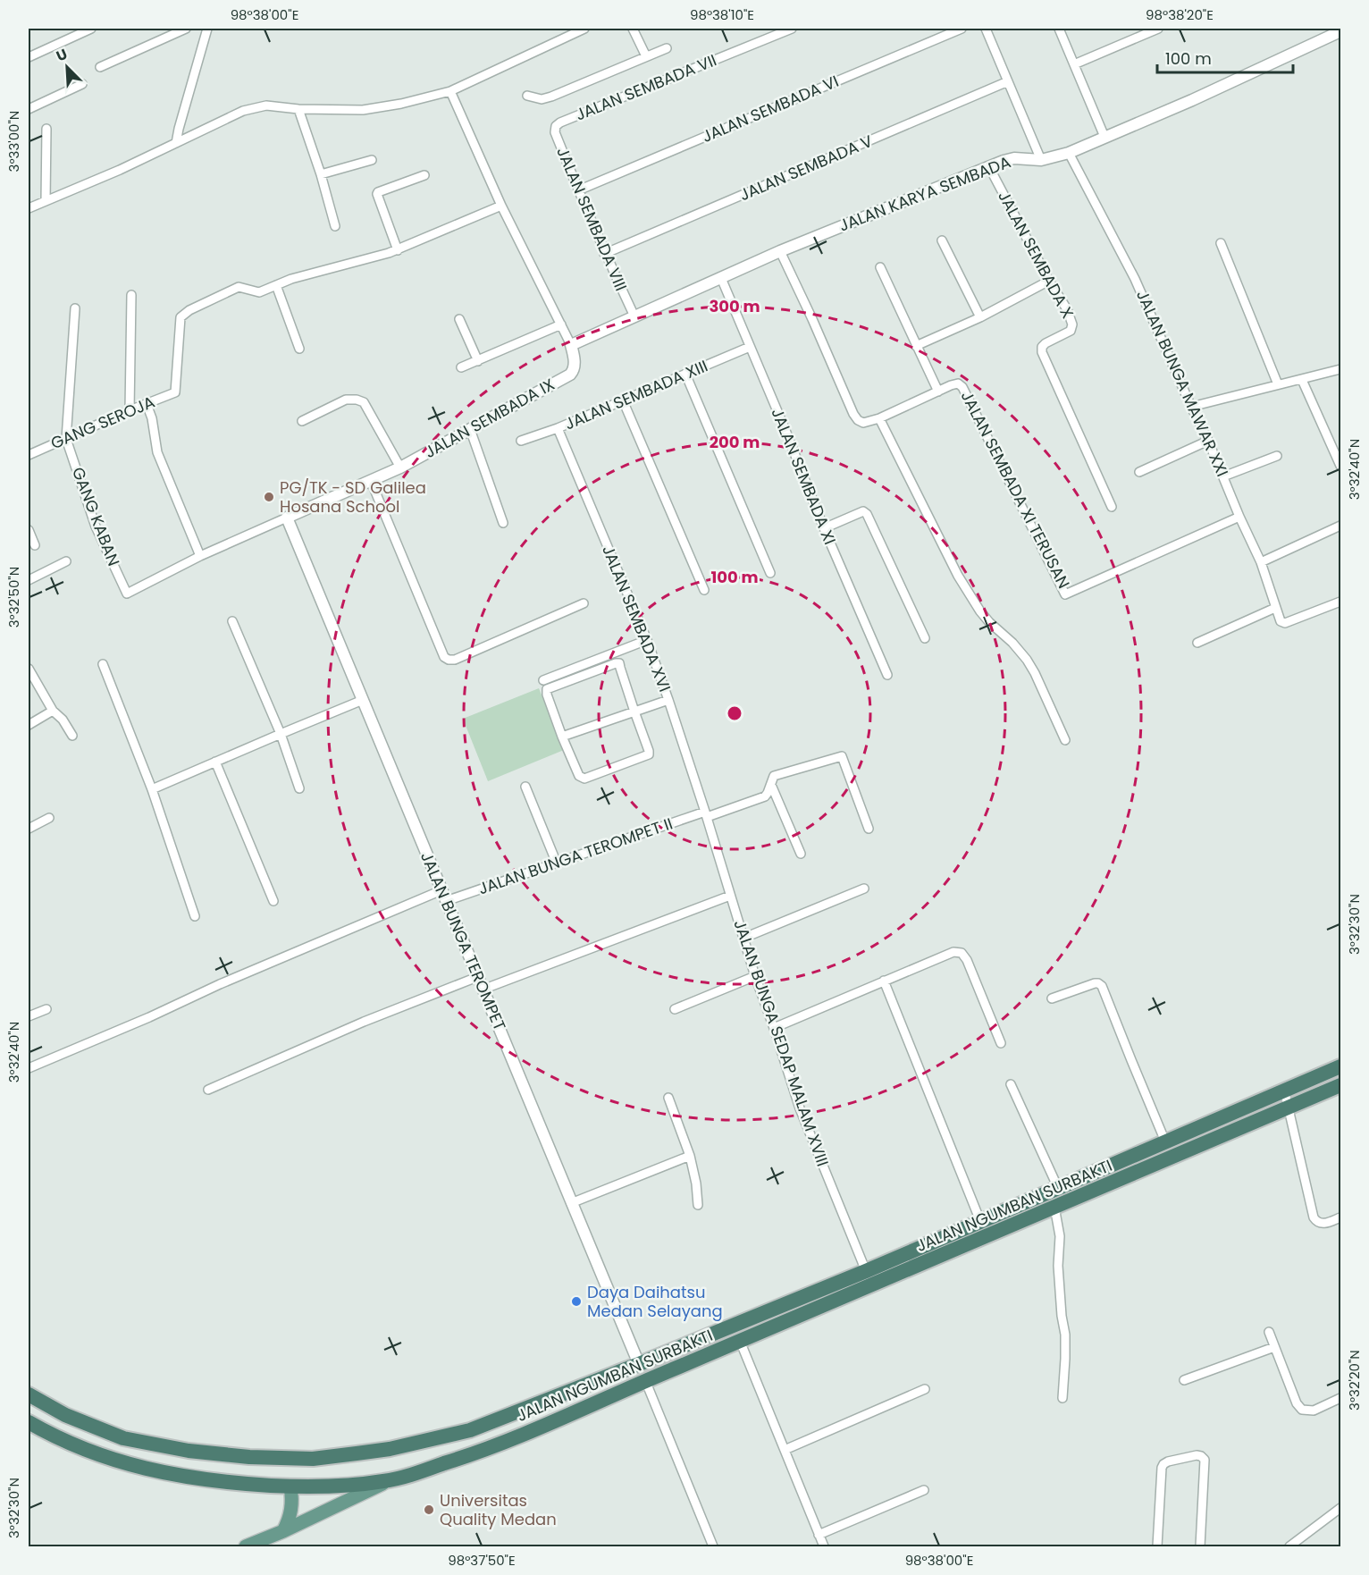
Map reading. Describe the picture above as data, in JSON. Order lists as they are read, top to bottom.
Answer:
{
  "streets": {
    "highway": ["JALAN NGUMBAN SURBAKTI"],
    "street": [
      "JALAN SEMBADA VII",
      "JALAN SEMBADA VI",
      "JALAN SEMBADA V",
      "JALAN KARYA SEMBADA",
      "JALAN SEMBADA VIII",
      "JALAN SEMBADA X",
      "JALAN BUNGA MAWAR XXI",
      "JALAN SEMBADA XIII",
      "JALAN SEMBADA IX",
      "GANG SEROJA",
      "JALAN SEMBADA XI",
      "JALAN SEMBADA XI TERUSAN",
      "GANG KABAN",
      "JALAN SEMBADA XVI",
      "JALAN BUNGA TEROMPET II",
      "JALAN BUNGA TEROMPET",
      "JALAN BUNGA SEDAP MALAM XVIII"
    ]
  },
  "crossings": [
    ["JALAN SEMBADA VII", "JALAN SEMBADA VIII"],
    ["JALAN SEMBADA VI", "JALAN SEMBADA VIII"],
    ["JALAN SEMBADA V", "JALAN SEMBADA VIII"],
    ["JALAN KARYA SEMBADA", "JALAN SEMBADA VIII"],
    ["JALAN KARYA SEMBADA", "JALAN SEMBADA X"],
    ["JALAN KARYA SEMBADA", "JALAN BUNGA MAWAR XXI"],
    ["JALAN KARYA SEMBADA", "JALAN SEMBADA IX"],
    ["JALAN KARYA SEMBADA", "JALAN SEMBADA XI"],
    ["JALAN BUNGA MAWAR XXI", "JALAN SEMBADA XI TERUSAN"],
    ["JALAN SEMBADA XIII", "JALAN SEMBADA XI"],
    ["JALAN SEMBADA XIII", "JALAN SEMBADA XVI"],
    ["JALAN SEMBADA IX", "GANG KABAN"],
    ["JALAN SEMBADA IX", "JALAN BUNGA TEROMPET"],
    ["GANG SEROJA", "GANG KABAN"],
    ["JALAN SEMBADA XVI", "JALAN BUNGA TEROMPET II"],
    ["JALAN SEMBADA XVI", "JALAN BUNGA SEDAP MALAM XVIII"],
    ["JALAN BUNGA TEROMPET II", "JALAN BUNGA TEROMPET"],
    ["JALAN BUNGA TEROMPET II", "JALAN BUNGA SEDAP MALAM XVIII"],
    ["JALAN BUNGA TEROMPET", "JALAN NGUMBAN SURBAKTI"],
    ["JALAN BUNGA SEDAP MALAM XVIII", "JALAN NGUMBAN SURBAKTI"]
  ],
  "places": ["PG/TK - SD Galilea Hosana School", "Daya Daihatsu Medan Selayang", "Universitas Quality Medan"],
  "scale_bar": "100 m",
  "north": "top left",
  "coordinates": [
    "98°38'00\"E",
    "98°38'10\"E",
    "98°38'20\"E",
    "3°33'00\"N",
    "3°32'40\"N",
    "3°32'50\"N",
    "3°32'30\"N",
    "3°32'20\"N",
    "98°37'50\"E"
  ],
  "rings": ["300 m", "200 m", "100 m"]
}
